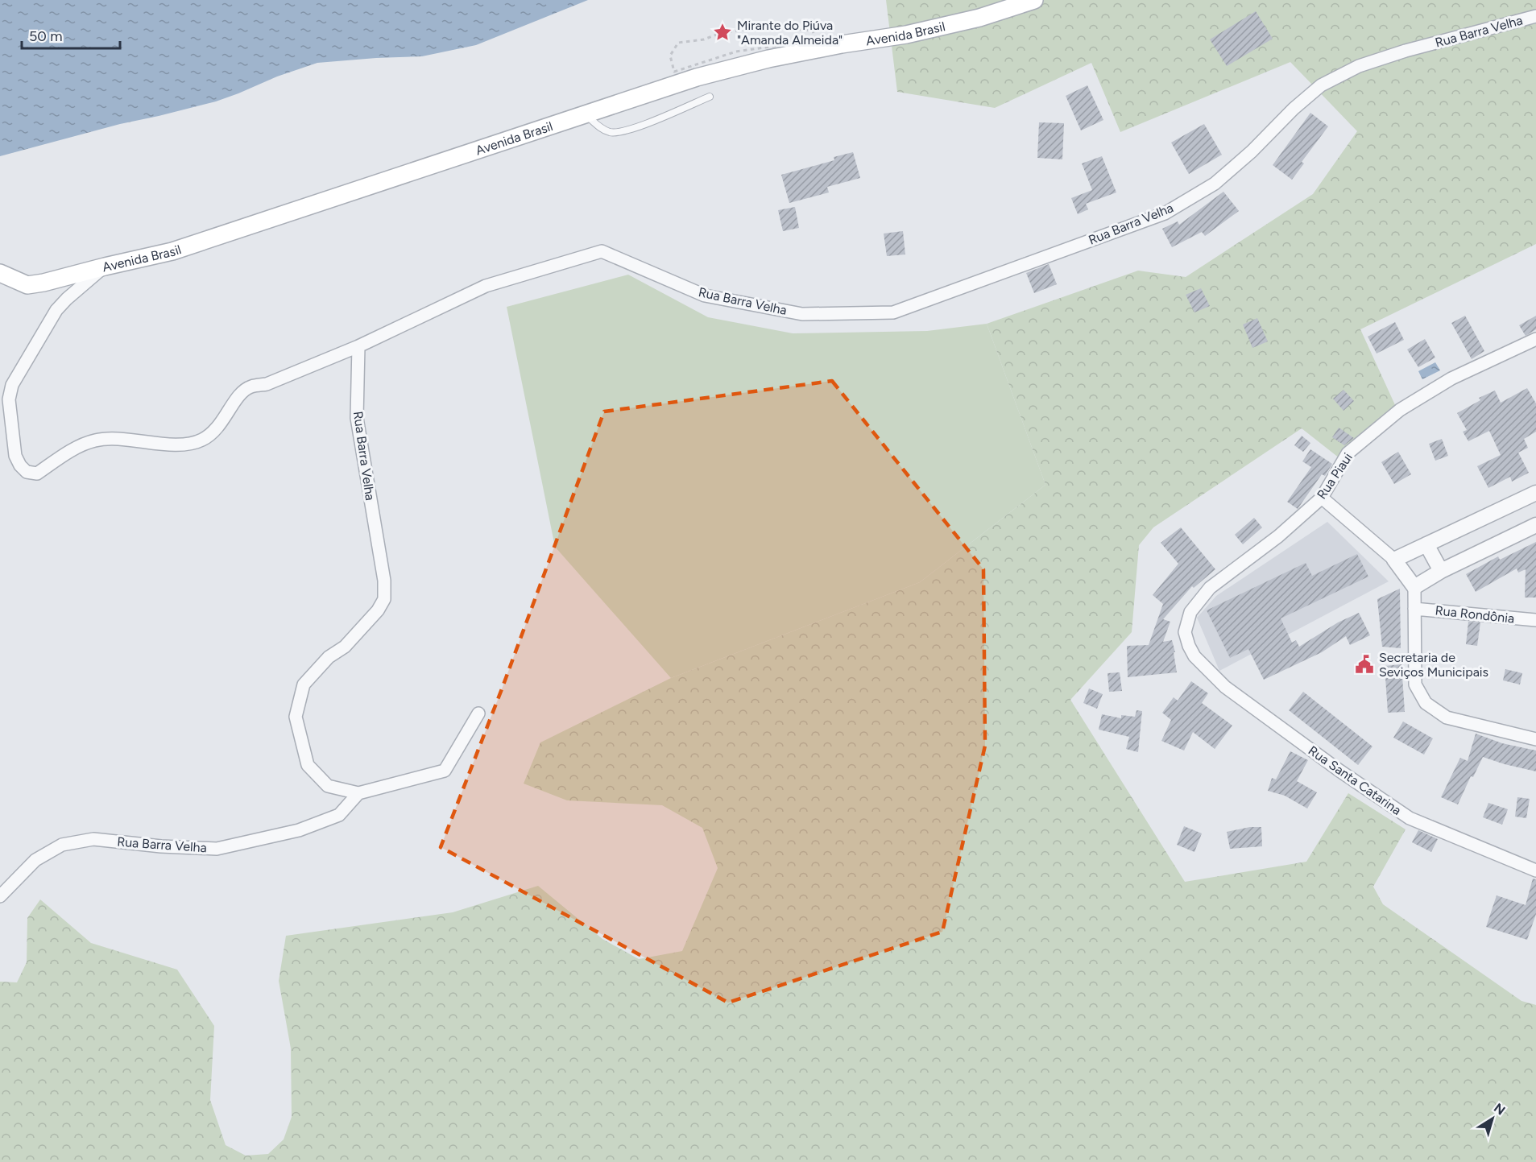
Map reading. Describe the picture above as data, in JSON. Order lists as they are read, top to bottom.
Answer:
{
  "streets": {
    "main road": ["Avenida Brasil"],
    "street": [
      "Rua Barra Velha",
      "Rua Piaui",
      "Rua Rondônia",
      "Rua Santa Catarina"
    ]
  },
  "crossings": [
    ["Rua Piaui", "Rua Santa Catarina"]
  ],
  "places": {
    "place": ["Mirante do Piúva \"Amanda Almeida\""],
    "public building": ["Secretaria de Seviços Municipais"]
  },
  "scale_bar": "50 m",
  "north": "top right"
}
